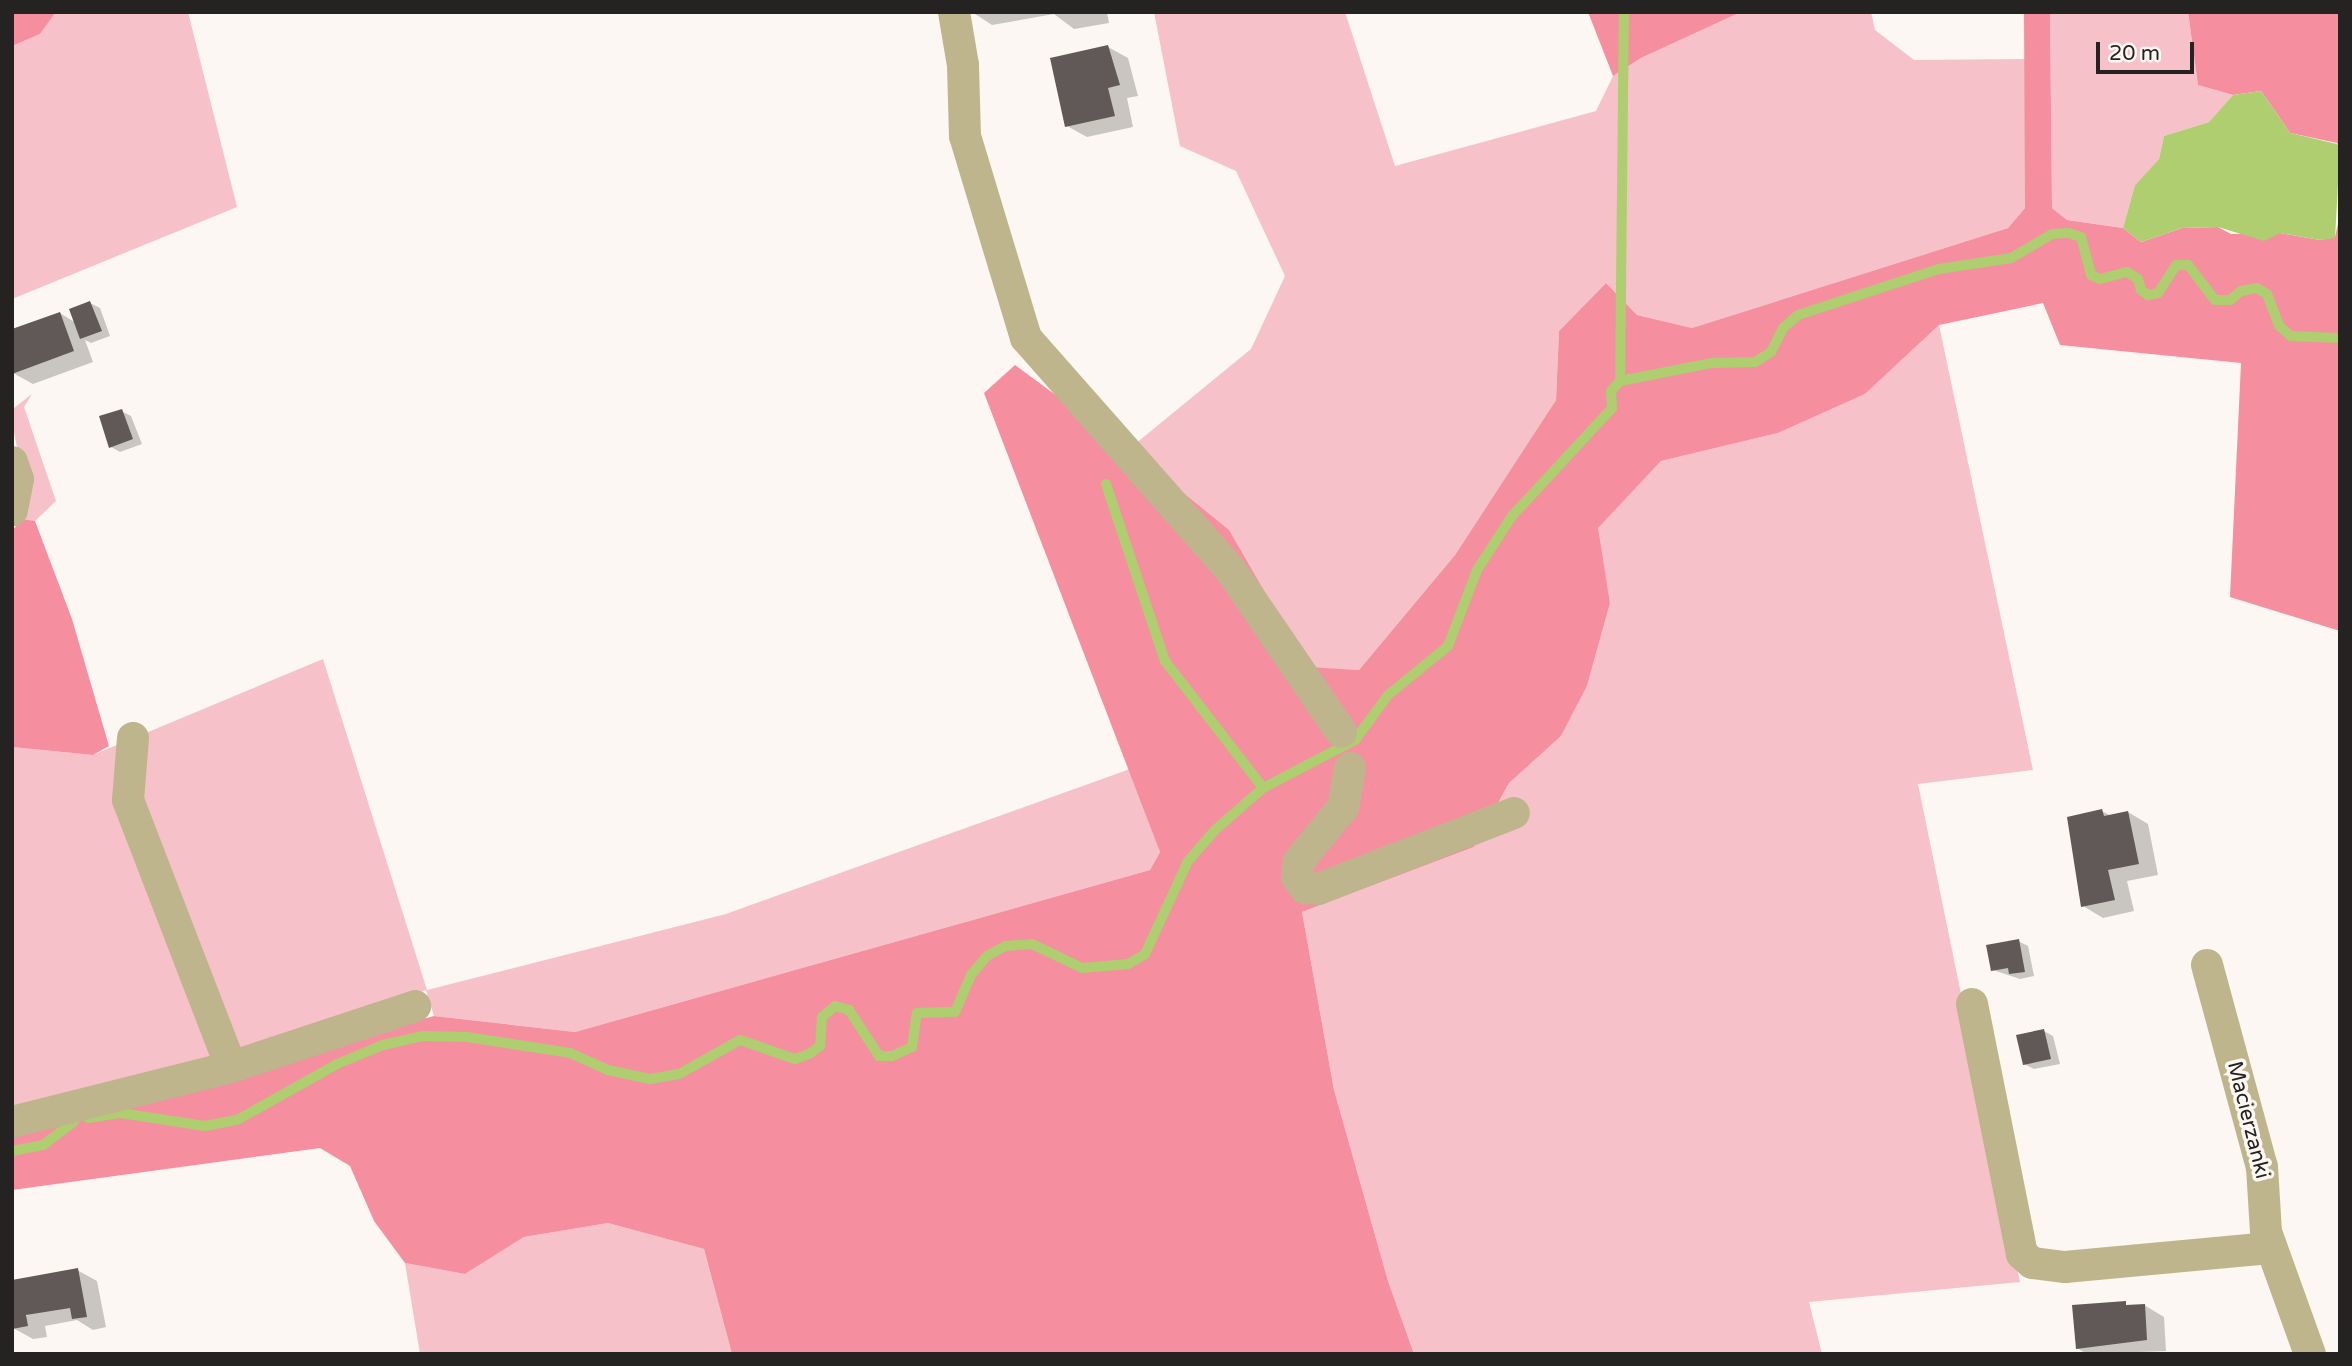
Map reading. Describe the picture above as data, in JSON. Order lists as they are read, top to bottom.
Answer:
{
  "streets": {
    "street": ["Macierzanki"]
  },
  "scale_bar": "20 m"
}
